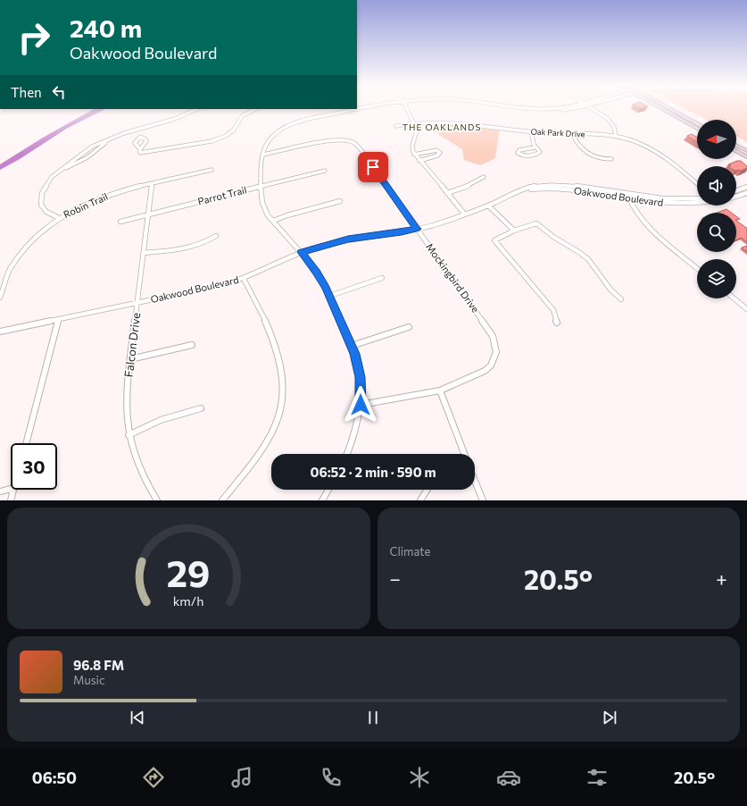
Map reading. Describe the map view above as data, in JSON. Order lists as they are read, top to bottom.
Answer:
{
  "streets": {
    "street": [
      "Oak Park Drive",
      "Parrot Trail",
      "Oakwood Boulevard",
      "Robin Trail",
      "Mockingbird Drive",
      "Falcon Drive"
    ]
  },
  "crossings": [
    ["Parrot Trail", "Falcon Drive"],
    ["Oakwood Boulevard", "Mockingbird Drive"],
    ["Oakwood Boulevard", "Falcon Drive"],
    ["Robin Trail", "Falcon Drive"]
  ],
  "districts": ["THE OAKLANDS"],
  "north": "left",
  "page": {
    "turn": ["240 m", "Oakwood Boulevard"],
    "then": "Then",
    "limit": "30",
    "trip": "06:52 · 2 min · 590 m",
    "tile": "Climate",
    "heat": ["−", "20.5°", "+"],
    "song": ["96.8 FM", "Music"],
    "tabs": ["06:50", "20.5°"],
    "gauge": ["29", "km/h"]
  }
}
